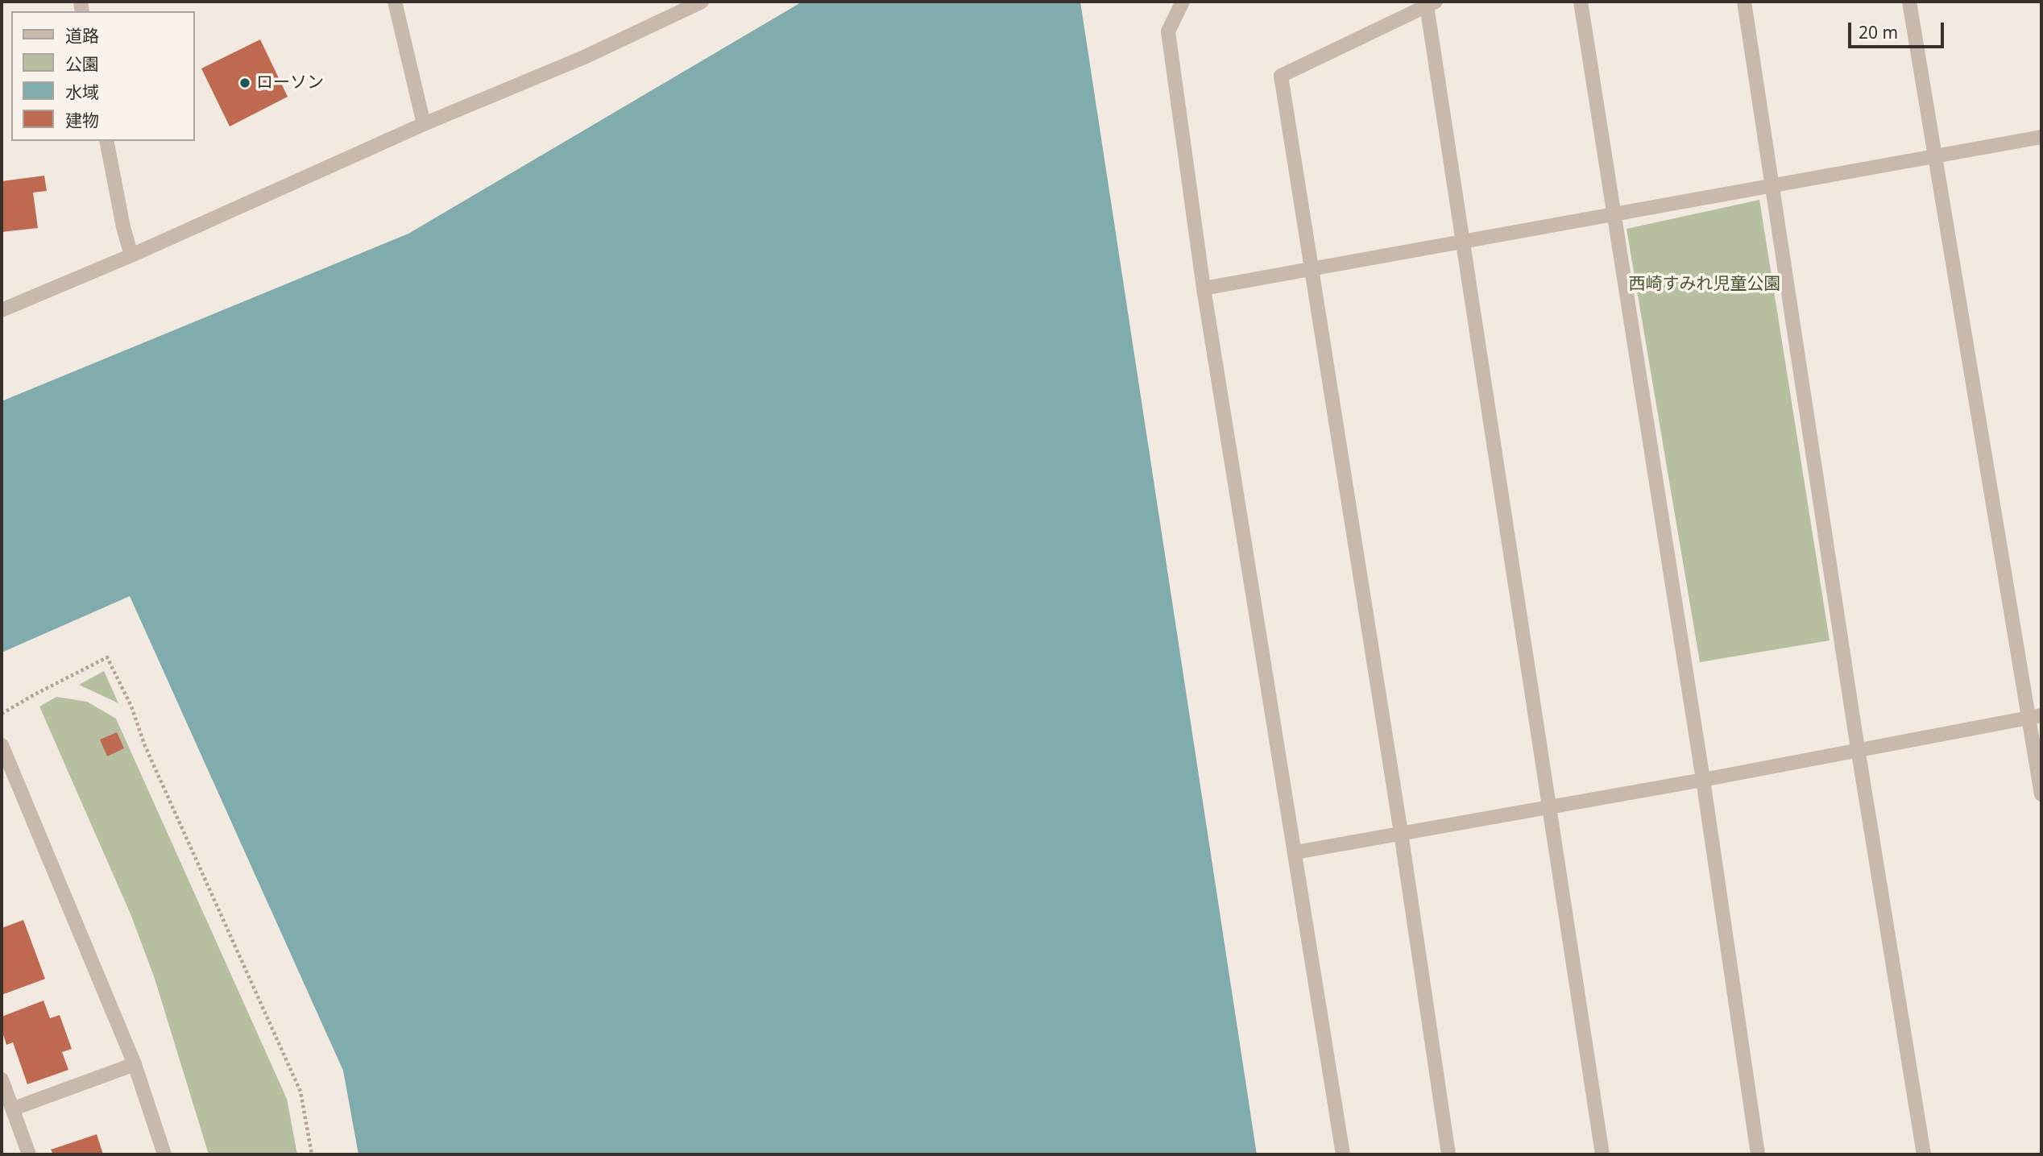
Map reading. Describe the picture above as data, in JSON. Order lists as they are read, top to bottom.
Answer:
{
  "parks": ["西崎すみれ児童公園"],
  "places": ["ローソン"],
  "legend": [
    "道路",
    "公園",
    "水域",
    "建物"
  ],
  "scale_bar": "20 m"
}
